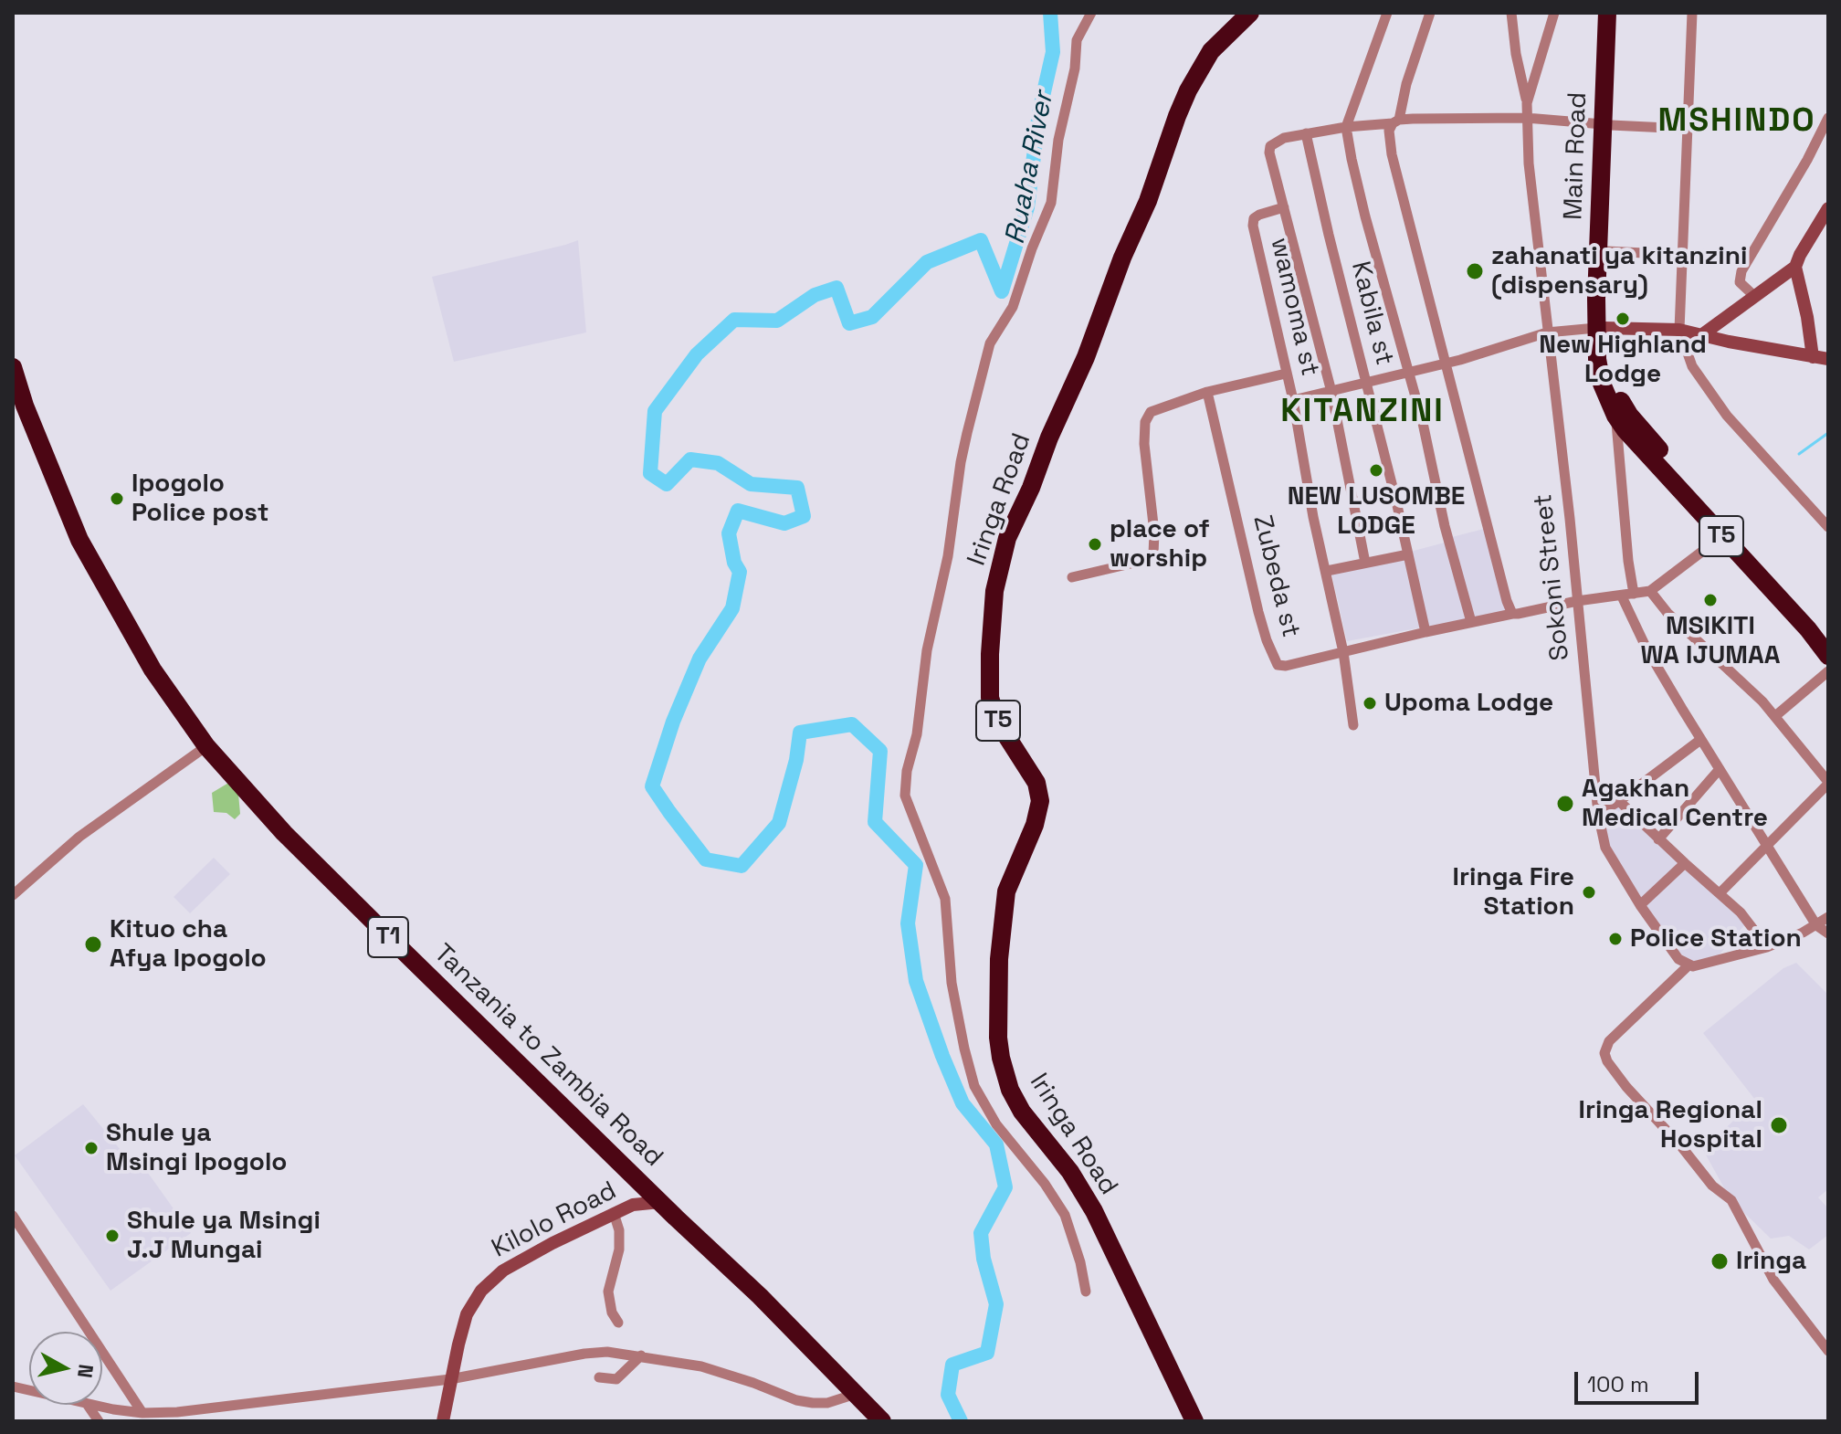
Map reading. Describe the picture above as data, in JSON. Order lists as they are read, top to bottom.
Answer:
{
  "streets": {
    "highway": [
      "Main Road",
      "Iringa Road",
      "T5",
      "T1",
      "Tanzania to Zambia Road"
    ],
    "street": [
      "wamoma st",
      "Kabila st",
      "Zubeda st",
      "Sokoni Street",
      "Kilolo Road"
    ]
  },
  "crossings": [
    ["Main Road", "T5"],
    ["wamoma st", "Zubeda st"],
    ["Kabila st", "Zubeda st"],
    ["Zubeda st", "Sokoni Street"],
    ["Tanzania to Zambia Road", "Kilolo Road"]
  ],
  "districts": ["MSHINDO", "KITANZINI"],
  "water": ["Ruaha River"],
  "places": [
    "zahanati ya kitanzini (dispensary)",
    "New Highland Lodge",
    "NEW LUSOMBE LODGE",
    "Ipogolo Police post",
    "place of worship",
    "MSIKITI WA IJUMAA",
    "Upoma Lodge",
    "Agakhan Medical Centre",
    "Iringa Fire Station",
    "Police Station",
    "Kituo cha Afya Ipogolo",
    "Iringa Regional Hospital",
    "Shule ya Msingi Ipogolo",
    "Shule ya Msingi J.J Mungai",
    "Iringa"
  ],
  "scale_bar": "100 m",
  "north": "right"
}
